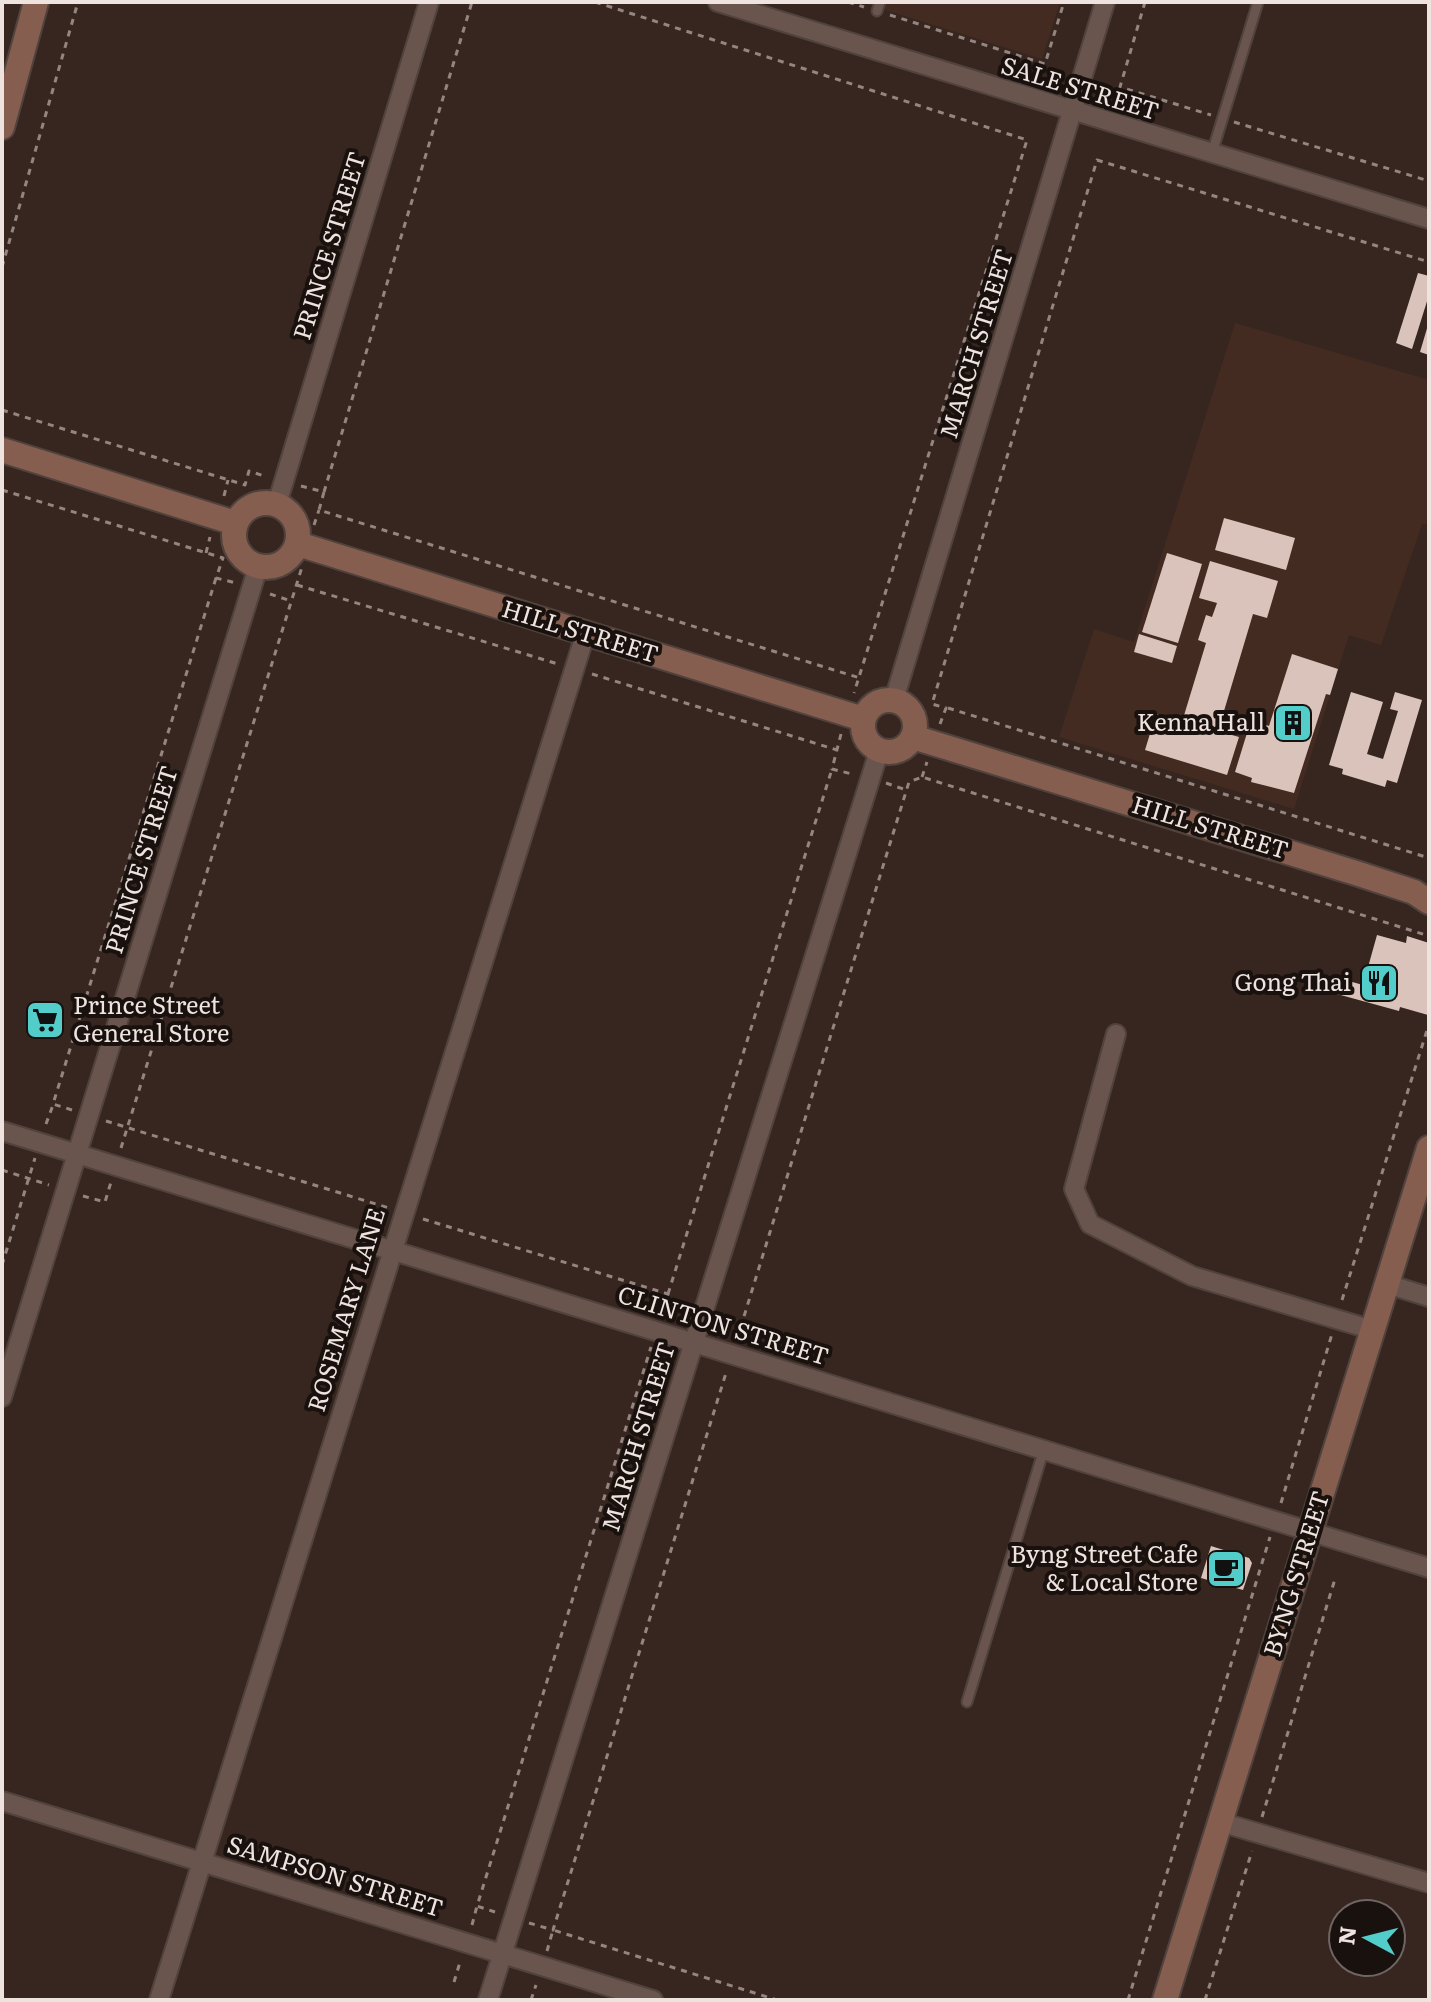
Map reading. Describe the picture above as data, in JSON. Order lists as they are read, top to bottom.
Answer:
{
  "streets": {
    "main road": ["HILL STREET", "BYNG STREET"],
    "street": [
      "SALE STREET",
      "PRINCE STREET",
      "MARCH STREET",
      "ROSEMARY LANE",
      "CLINTON STREET",
      "SAMPSON STREET"
    ]
  },
  "crossings": [
    ["SALE STREET", "MARCH STREET"],
    ["PRINCE STREET", "HILL STREET"],
    ["PRINCE STREET", "CLINTON STREET"],
    ["MARCH STREET", "CLINTON STREET"],
    ["MARCH STREET", "SAMPSON STREET"],
    ["HILL STREET", "ROSEMARY LANE"],
    ["ROSEMARY LANE", "CLINTON STREET"],
    ["ROSEMARY LANE", "SAMPSON STREET"],
    ["CLINTON STREET", "BYNG STREET"]
  ],
  "places": {
    "building": ["Kenna Hall"],
    "restaurant": ["Gong Thai"],
    "supermarket": ["Prince Street General Store"],
    "cafe": ["Byng Street Cafe & Local Store"]
  },
  "north": "left"
}
